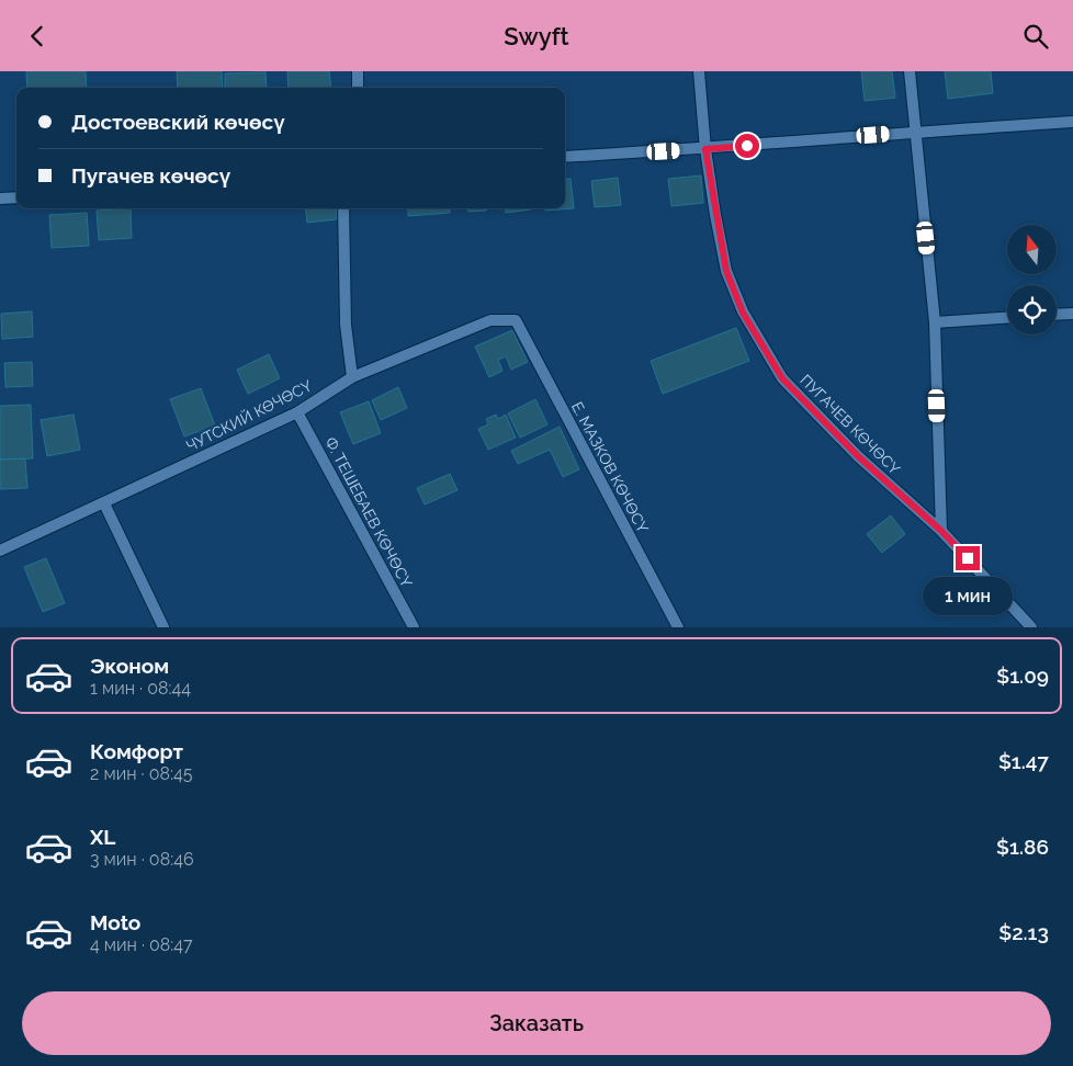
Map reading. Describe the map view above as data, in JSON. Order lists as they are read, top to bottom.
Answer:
{
  "streets": {
    "street": [
      "ЧУТСКИЙ КӨЧӨСҮ",
      "ПУГАЧЕВ КӨЧӨСҮ",
      "Е. МАЗКОВ КӨЧӨСҮ",
      "Ф. ТЕШЕБАЕВ КӨЧӨСҮ"
    ]
  },
  "crossings": [
    ["ЧУТСКИЙ КӨЧӨСҮ", "Е. МАЗКОВ КӨЧӨСҮ"],
    ["ЧУТСКИЙ КӨЧӨСҮ", "Ф. ТЕШЕБАЕВ КӨЧӨСҮ"]
  ],
  "north": "top",
  "page": {
    "header": "Swyft",
    "banner": ["Достоевский көчөсү", "Пугачев көчөсү"],
    "bubble": "1 мин",
    "list": [
      {
        "name": "Эконом",
        "note": "1 мин · 08:44",
        "value": "$1.09"
      },
      {
        "name": "Комфорт",
        "note": "2 мин · 08:45",
        "value": "$1.47"
      },
      {
        "name": "XL",
        "note": "3 мин · 08:46",
        "value": "$1.86"
      },
      {
        "name": "Moto",
        "note": "4 мин · 08:47",
        "value": "$2.13"
      }
    ],
    "buttons": "Заказать"
  }
}
